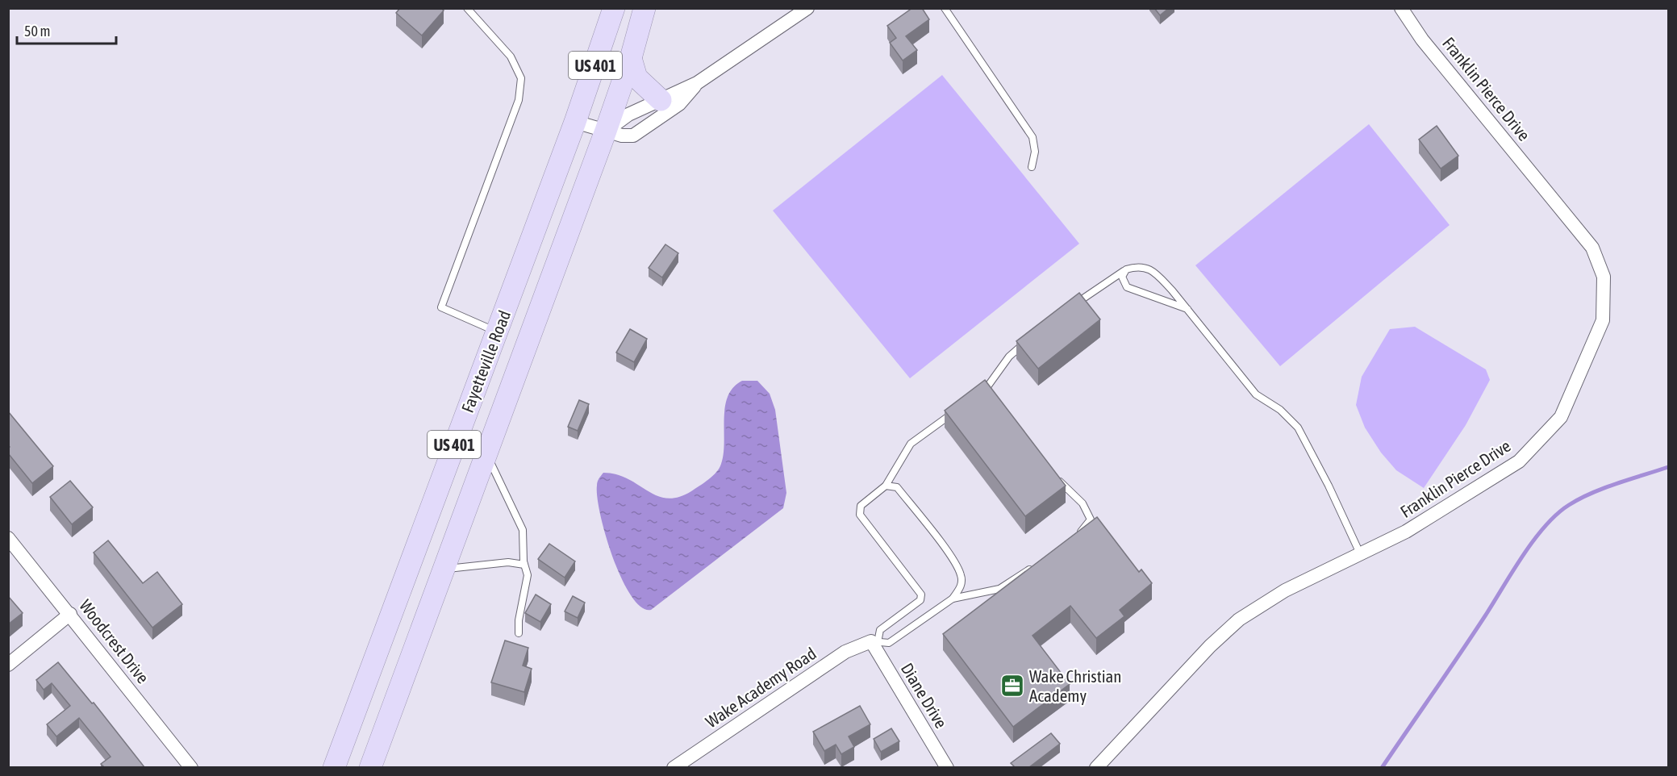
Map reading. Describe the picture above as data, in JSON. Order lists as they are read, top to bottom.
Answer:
{
  "streets": {
    "highway": ["US 401", "Fayetteville Road"],
    "street": [
      "Franklin Pierce Drive",
      "Woodcrest Drive",
      "Wake Academy Road",
      "Diane Drive"
    ]
  },
  "crossings": [
    ["Wake Academy Road", "Diane Drive"]
  ],
  "places": {
    "office": ["Wake Christian Academy"]
  },
  "scale_bar": "50 m"
}
